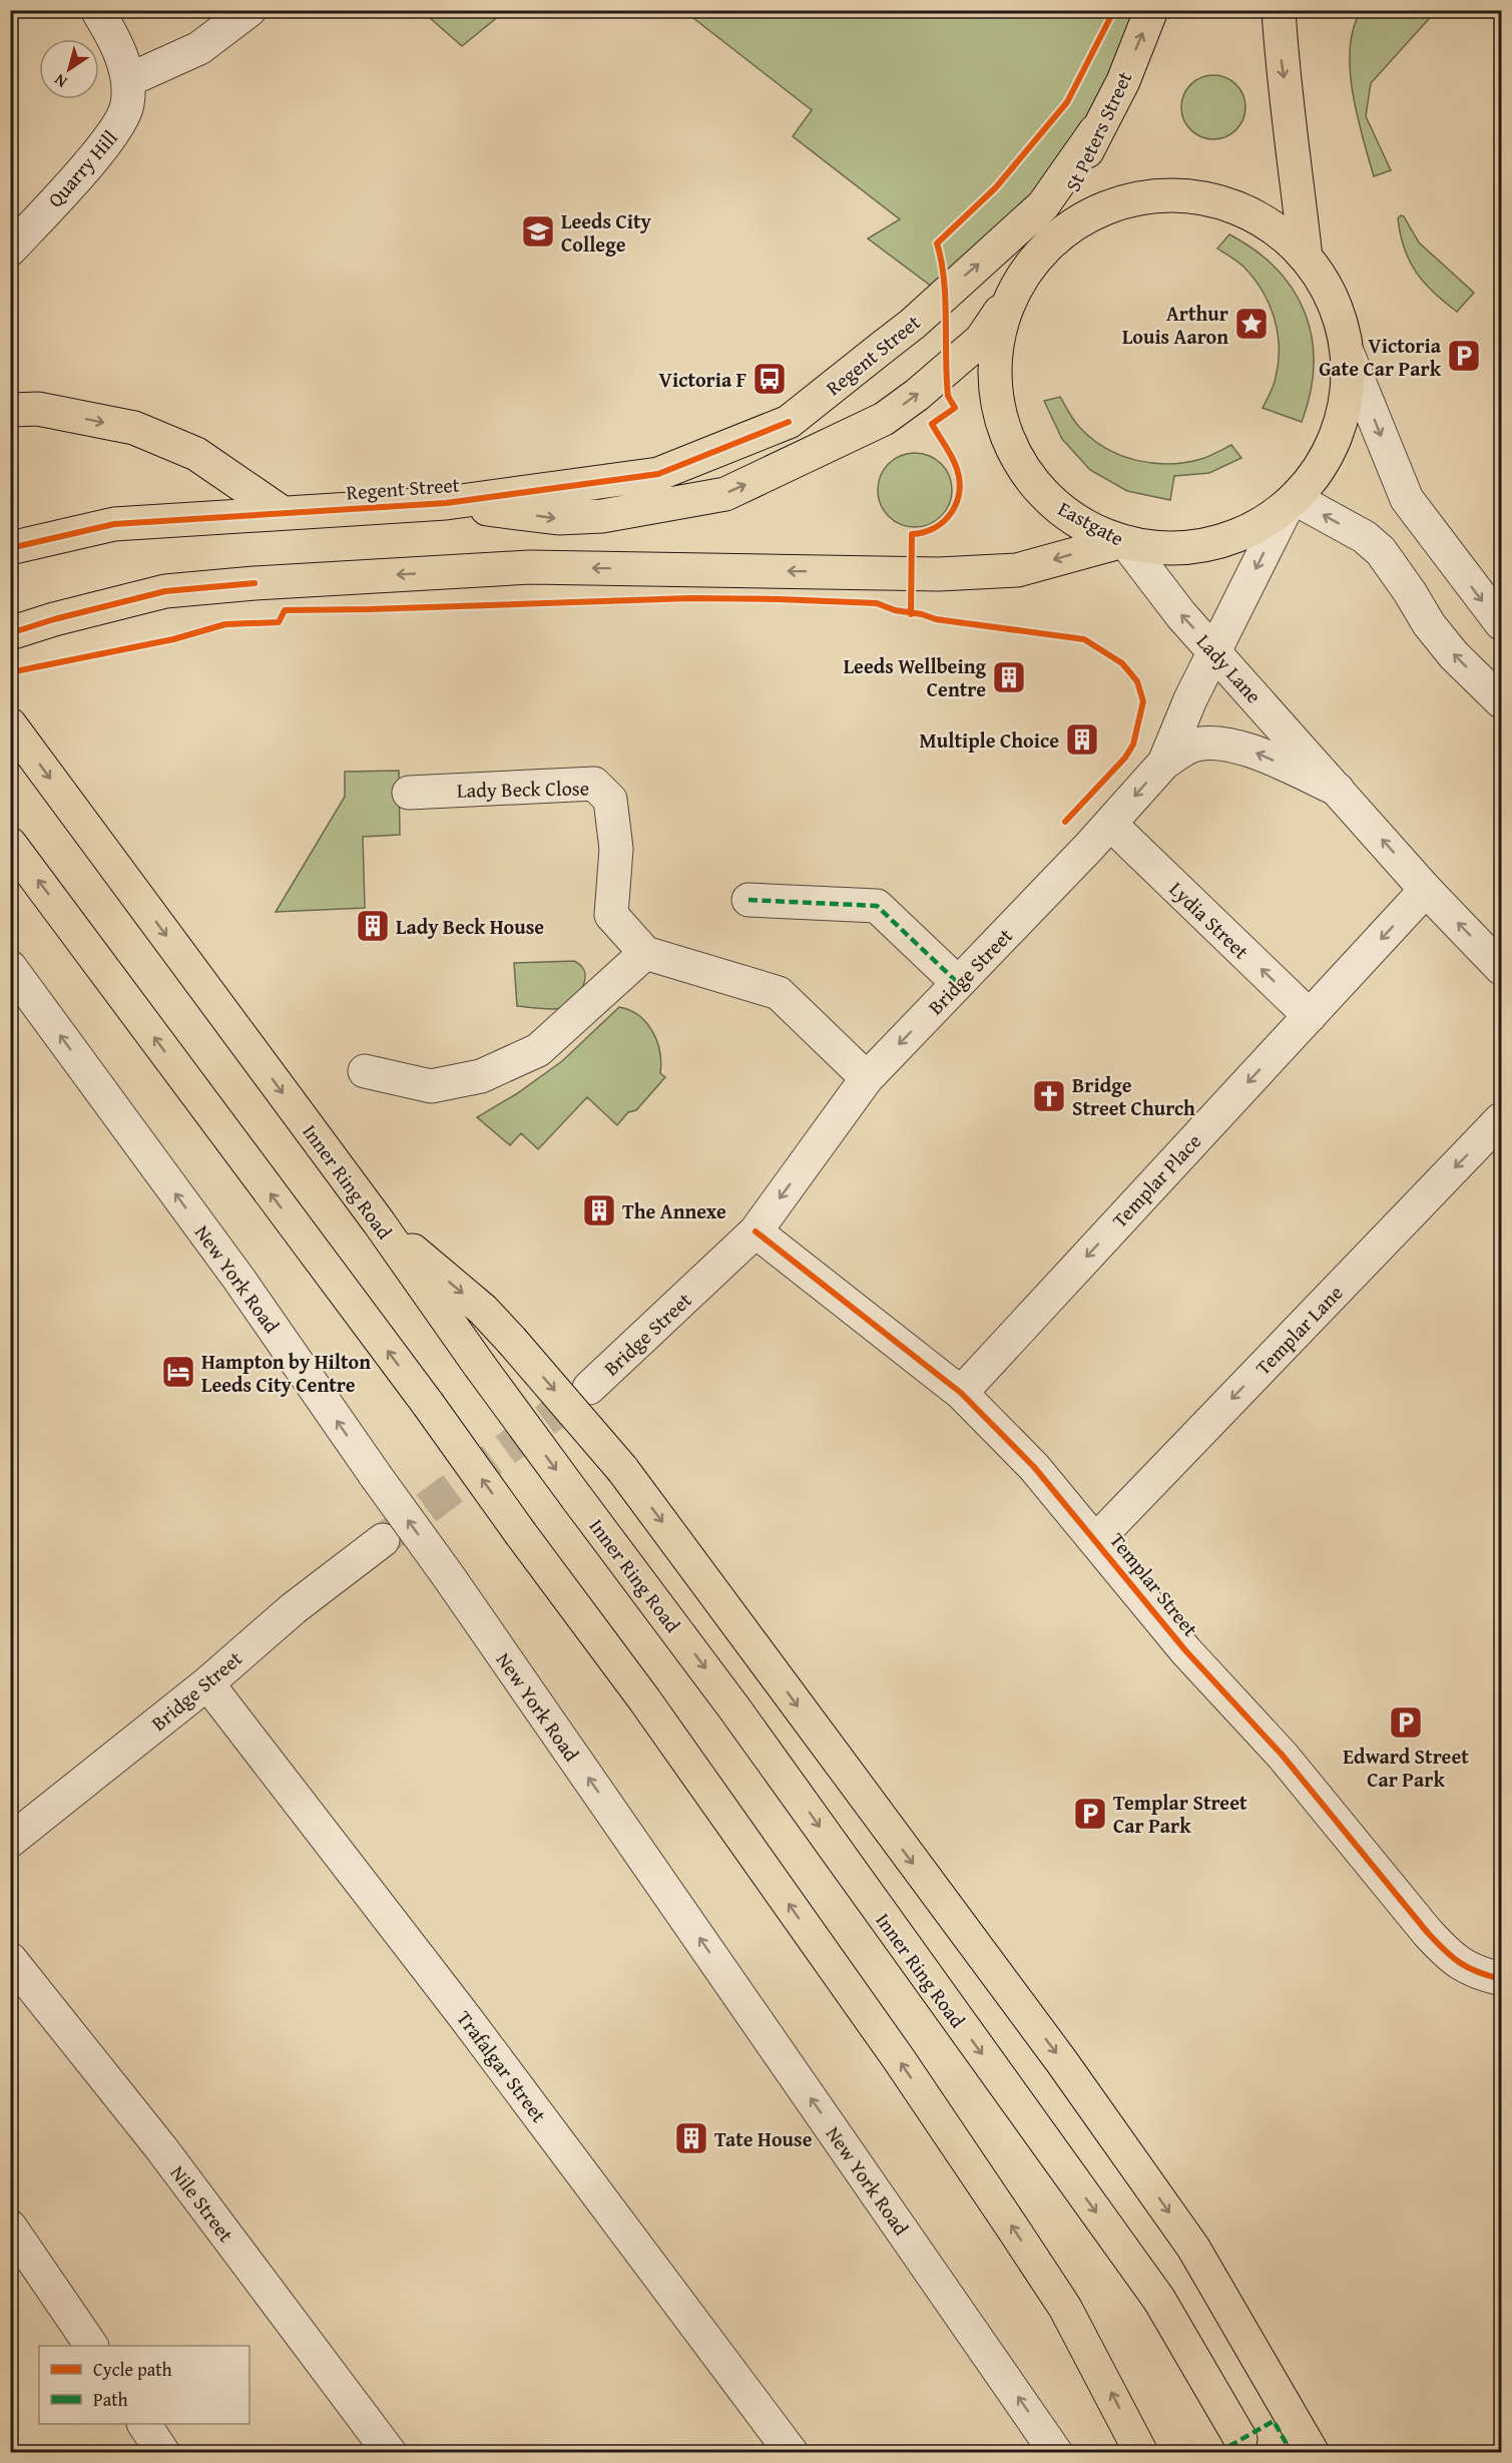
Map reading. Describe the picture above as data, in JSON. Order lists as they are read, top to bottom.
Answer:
{
  "streets": {
    "highway": [
      "St Peters Street",
      "Regent Street",
      "Eastgate",
      "Inner Ring Road"
    ],
    "street": [
      "Quarry Hill",
      "Lady Lane",
      "Lady Beck Close",
      "Lydia Street",
      "Bridge Street",
      "Templar Place",
      "New York Road",
      "Templar Lane",
      "Templar Street",
      "Trafalgar Street",
      "Nile Street"
    ]
  },
  "crossings": [
    ["St Peters Street", "Regent Street"],
    ["St Peters Street", "Eastgate"],
    ["Regent Street", "Eastgate"],
    ["Eastgate", "Lady Lane"],
    ["Eastgate", "Bridge Street"],
    ["Lady Lane", "Bridge Street"],
    ["Lady Lane", "Templar Place"],
    ["Lydia Street", "Bridge Street"],
    ["Lydia Street", "Templar Place"],
    ["Bridge Street", "Templar Street"],
    ["Bridge Street", "Trafalgar Street"],
    ["Templar Place", "Templar Street"],
    ["Templar Lane", "Templar Street"]
  ],
  "one_way": [
    "St Peters Street",
    "Lydia Street",
    "Templar Place",
    "New York Road",
    "Templar Lane"
  ],
  "places": {
    "school or university": ["Leeds City College"],
    "place": ["Arthur Louis Aaron"],
    "parking": ["Victoria Gate Car Park", "Edward Street Car Park", "Templar Street Car Park"],
    "bus stop": ["Victoria F"],
    "building": [
      "Leeds Wellbeing Centre",
      "Multiple Choice",
      "Lady Beck House",
      "The Annexe",
      "Tate House"
    ],
    "church": ["Bridge Street Church"],
    "hotel": ["Hampton by Hilton Leeds City Centre"]
  },
  "legend": ["Cycle path", "Path"],
  "north": "bottom left"
}
